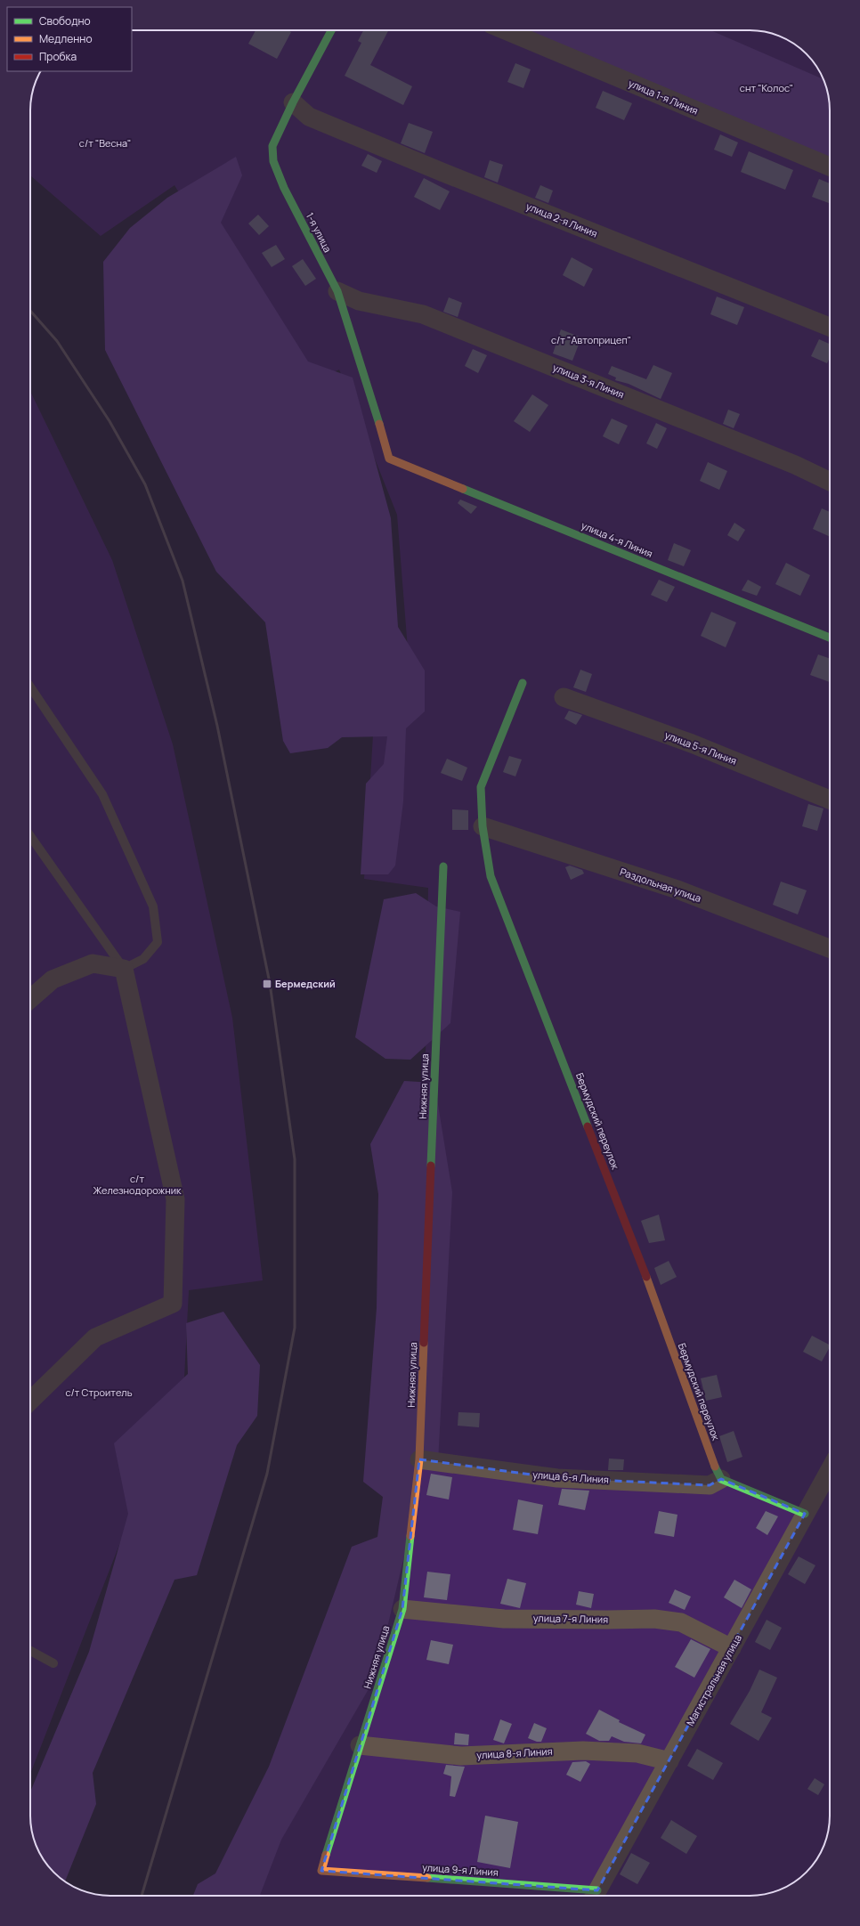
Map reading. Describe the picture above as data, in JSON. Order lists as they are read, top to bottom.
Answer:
{
  "streets": {
    "street": [
      "улица 1-я Линия",
      "улица 2-я Линия",
      "1-я улица",
      "улица 3-я Линия",
      "улица 4-я Линия",
      "улица 5-я Линия",
      "Раздольная улица",
      "Нижняя улица",
      "Бермудский переулок",
      "улица 6-я Линия",
      "улица 7-я Линия",
      "Магистральная улица",
      "улица 8-я Линия",
      "улица 9-я Линия"
    ]
  },
  "crossings": [
    ["улица 2-я Линия", "1-я улица"],
    ["1-я улица", "улица 3-я Линия"],
    ["1-я улица", "улица 4-я Линия"],
    ["Раздольная улица", "Бермудский переулок"],
    ["Нижняя улица", "улица 6-я Линия"],
    ["Нижняя улица", "улица 7-я Линия"],
    ["Нижняя улица", "улица 8-я Линия"],
    ["Нижняя улица", "улица 9-я Линия"],
    ["Бермудский переулок", "улица 6-я Линия"],
    ["улица 7-я Линия", "Магистральная улица"],
    ["Магистральная улица", "улица 8-я Линия"]
  ],
  "parks": [
    "снт \"Колос\"",
    "с/т \"Весна\"",
    "с/т \"Автоприцеп\"",
    "с/т Железнодорожник",
    "с/т Строитель"
  ],
  "places": {
    "transit": ["Бермедский"]
  },
  "legend": ["Свободно", "Медленно", "Пробка"]
}
